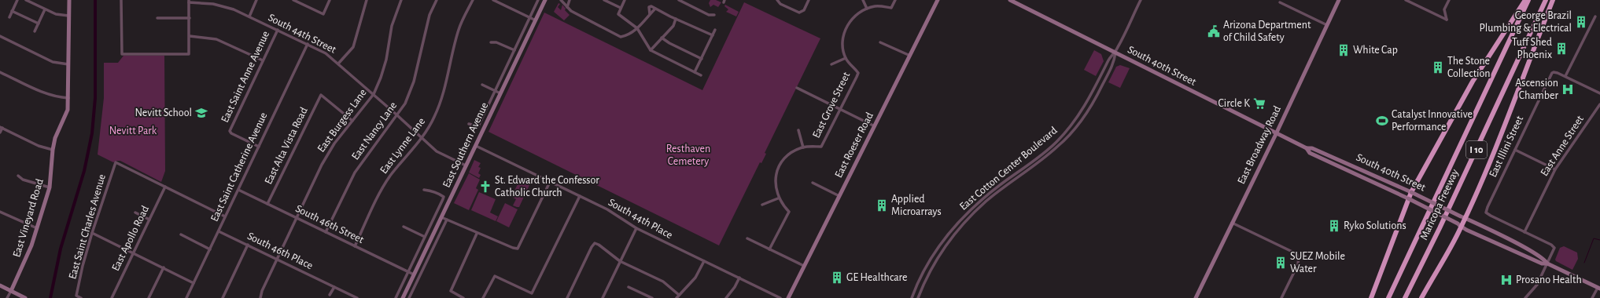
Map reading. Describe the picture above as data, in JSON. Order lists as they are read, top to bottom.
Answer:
{
  "streets": {
    "highway": ["I 10", "Maricopa Freeway"],
    "main road": [
      "South 40th Street",
      "East Southern Avenue",
      "East Roeser Road",
      "East Broadway Road",
      "East Vineyard Road"
    ],
    "street": [
      "South 44th Street",
      "East Saint Anne Avenue",
      "East Grove Street",
      "East Burgess Lane",
      "East Nancy Lane",
      "East Alta Vista Road",
      "East Lynne Lane",
      "East Anne Street",
      "East Illini Street",
      "East Saint Catherine Avenue",
      "East Cotton Center Boulevard",
      "South 44th Place",
      "South 46th Street",
      "East Saint Charles Avenue",
      "East Apollo Road",
      "South 46th Place"
    ]
  },
  "crossings": [
    ["South 44th Street", "East Saint Anne Avenue"],
    ["South 44th Street", "East Burgess Lane"],
    ["South 44th Street", "East Nancy Lane"],
    ["South 44th Street", "East Southern Avenue"],
    ["South 44th Street", "East Lynne Lane"],
    ["South 44th Street", "East Saint Catherine Avenue"],
    ["South 40th Street", "East Broadway Road"],
    ["South 40th Street", "East Cotton Center Boulevard"],
    ["East Saint Anne Avenue", "East Saint Catherine Avenue"],
    ["East Burgess Lane", "East Alta Vista Road"],
    ["East Burgess Lane", "South 46th Street"],
    ["East Burgess Lane", "South 46th Place"],
    ["East Nancy Lane", "South 46th Street"],
    ["East Southern Avenue", "South 44th Place"],
    ["East Southern Avenue", "South 46th Street"],
    ["East Alta Vista Road", "South 46th Street"],
    ["East Lynne Lane", "South 46th Street"],
    ["East Anne Street", "East Illini Street"],
    ["East Saint Catherine Avenue", "South 46th Street"],
    ["East Saint Catherine Avenue", "South 46th Place"],
    ["East Saint Charles Avenue", "East Apollo Road"]
  ],
  "parks": ["Nevitt Park", "Resthaven Cemetery"],
  "places": {
    "building": [
      "George Brazil Plumbing & Electrical",
      "Tuff Shed Phoenix",
      "White Cap",
      "The Stone Collection",
      "Applied Microarrays",
      "Ryko Solutions",
      "SUEZ Mobile Water",
      "GE Healthcare"
    ],
    "public building": ["Arizona Department of Child Safety"],
    "hospital": ["Ascension Chamber", "Prosano Health"],
    "supermarket": ["Circle K"],
    "school or university": ["Nevitt School"],
    "sports": ["Catalyst Innovative Performance"],
    "church": ["St. Edward the Confessor Catholic Church"]
  }
}
